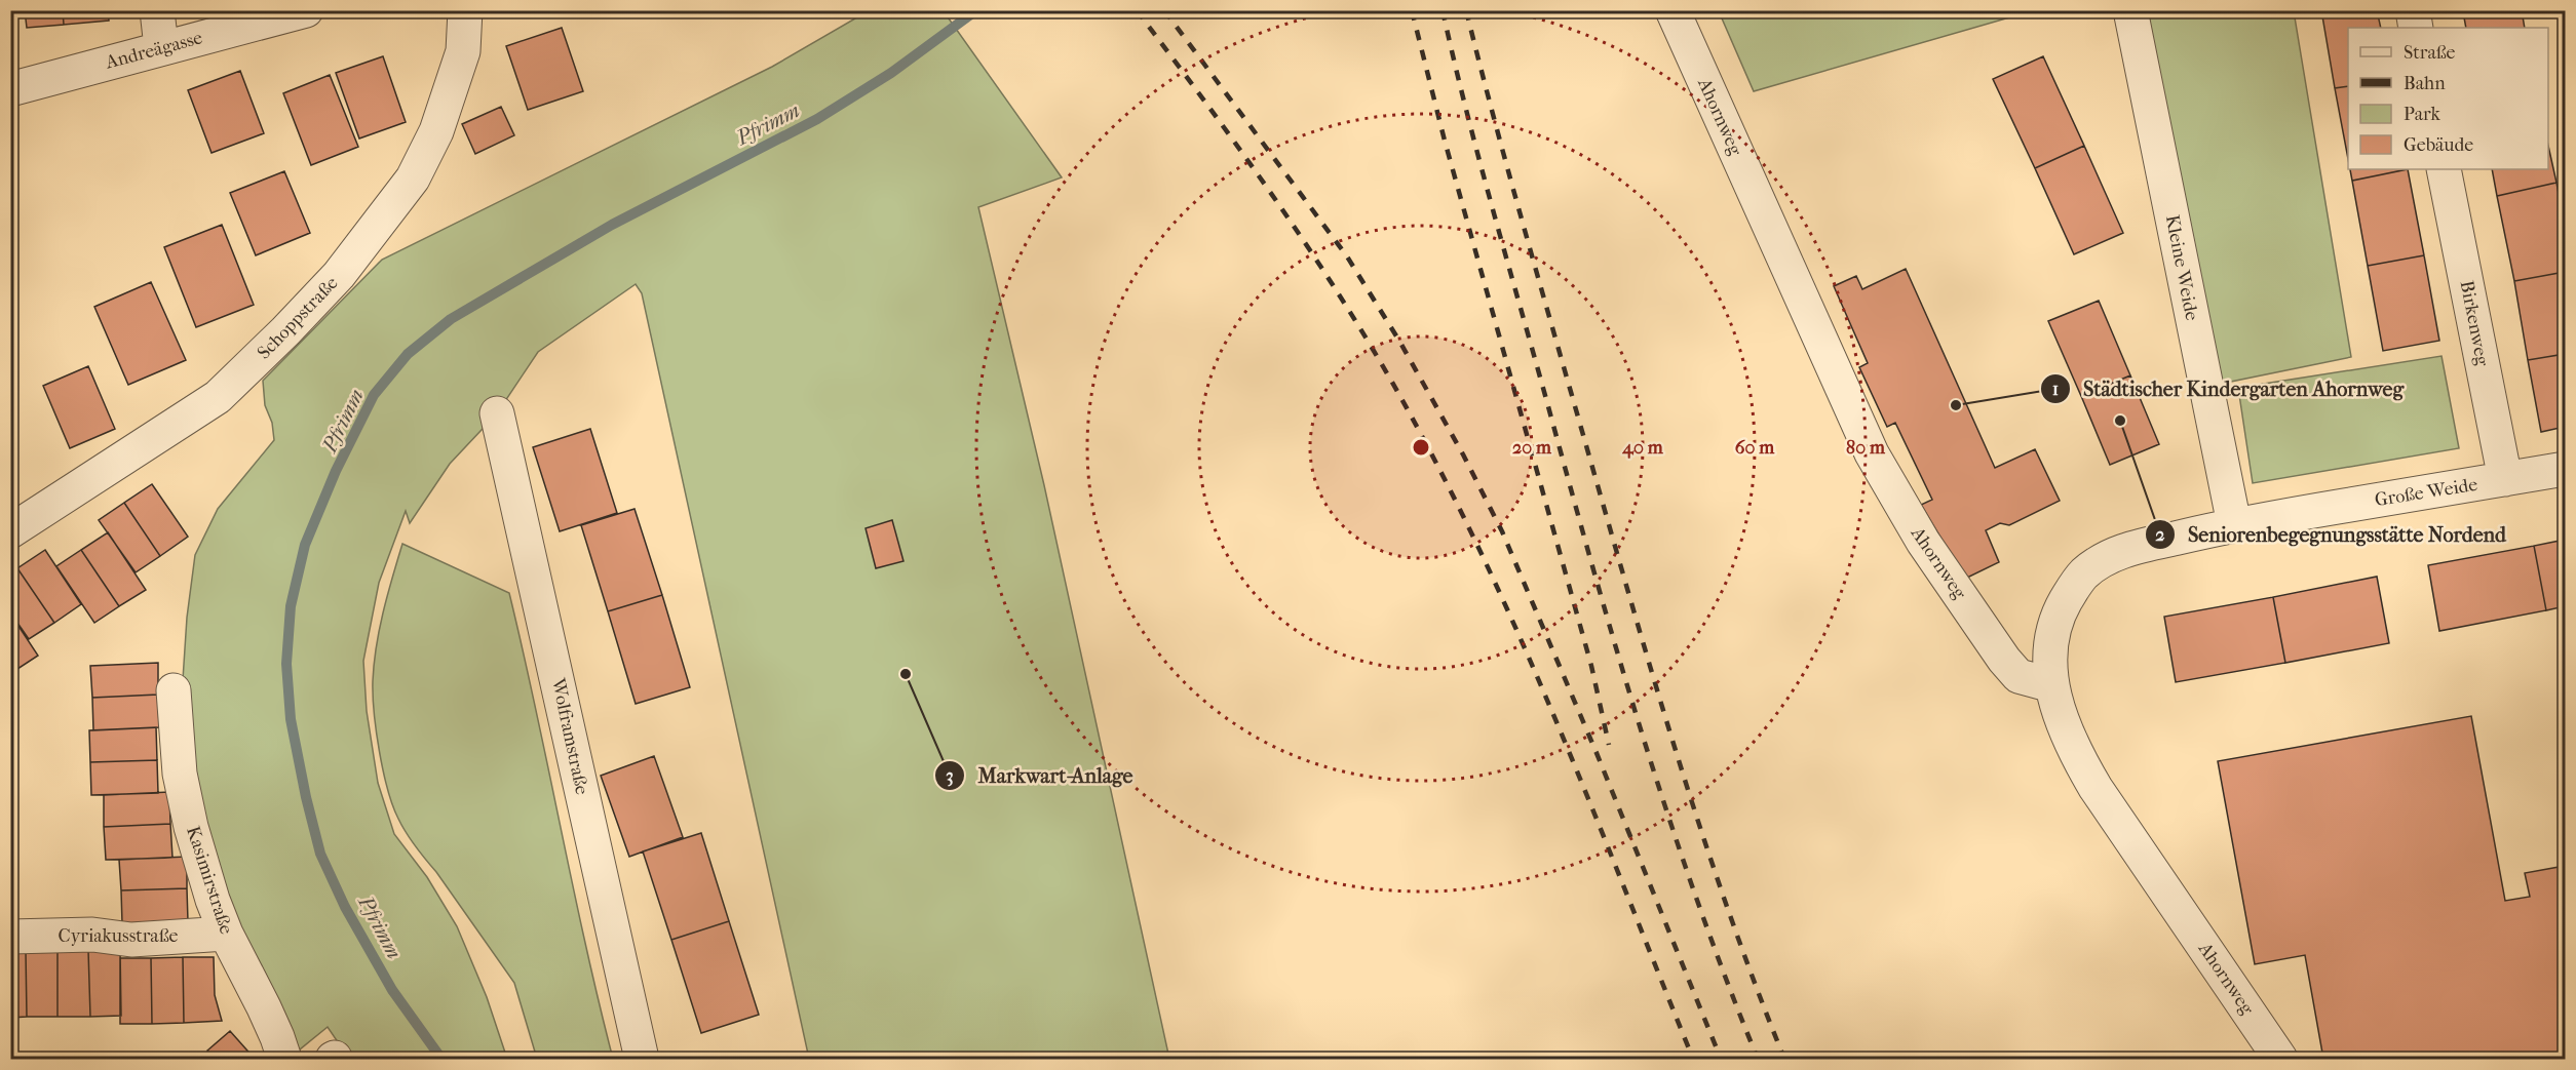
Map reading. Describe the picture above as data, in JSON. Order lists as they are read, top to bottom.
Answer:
{
  "streets": {
    "street": [
      "Andreägasse",
      "Ahornweg",
      "Kleine Weide",
      "Schoppstraße",
      "Birkenweg",
      "Große Weide",
      "Wolframstraße",
      "Kasimirstraße",
      "Cyriakusstraße"
    ]
  },
  "crossings": [
    ["Ahornweg", "Große Weide"],
    ["Kleine Weide", "Große Weide"],
    ["Birkenweg", "Große Weide"],
    ["Kasimirstraße", "Cyriakusstraße"]
  ],
  "water": ["Pfrimm"],
  "places": ["Städtischer Kindergarten Ahornweg", "Seniorenbegegnungsstätte Nordend", "Markwart-Anlage"],
  "legend": [
    "Straße",
    "Bahn",
    "Park",
    "Gebäude"
  ],
  "rings": [
    "20 m",
    "40 m",
    "60 m",
    "80 m"
  ]
}
